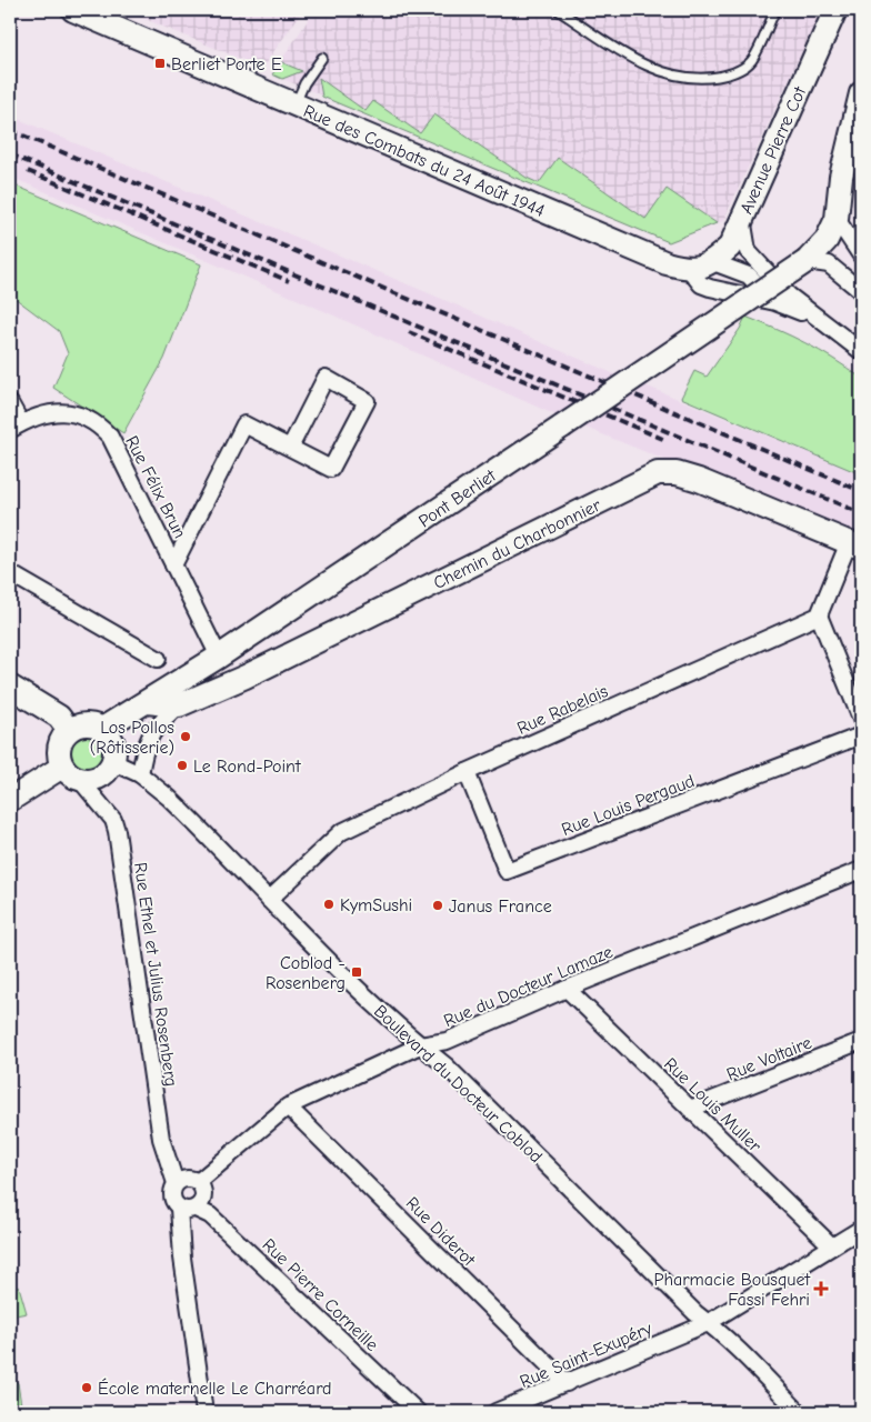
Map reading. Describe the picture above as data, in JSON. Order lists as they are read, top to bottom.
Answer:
{
  "streets": {
    "street": [
      "Avenue Pierre Cot",
      "Rue des Combats du 24 Août 1944",
      "Rue Félix Brun",
      "Pont Berliet",
      "Chemin du Charbonnier",
      "Rue Rabelais",
      "Rue Louis Pergaud",
      "Rue Ethel et Julius Rosenberg",
      "Rue du Docteur Lamaze",
      "Rue Voltaire",
      "Boulevard du Docteur Coblod",
      "Rue Louis Muller",
      "Rue Diderot",
      "Rue Pierre Corneille",
      "Rue Saint-Exupéry"
    ]
  },
  "crossings": [
    ["Avenue Pierre Cot", "Rue des Combats du 24 Août 1944"],
    ["Rue Félix Brun", "Pont Berliet"],
    ["Pont Berliet", "Chemin du Charbonnier"],
    ["Pont Berliet", "Rue Ethel et Julius Rosenberg"],
    ["Pont Berliet", "Boulevard du Docteur Coblod"],
    ["Chemin du Charbonnier", "Boulevard du Docteur Coblod"],
    ["Rue Rabelais", "Rue Louis Pergaud"],
    ["Rue Rabelais", "Boulevard du Docteur Coblod"],
    ["Rue Ethel et Julius Rosenberg", "Rue du Docteur Lamaze"],
    ["Rue Ethel et Julius Rosenberg", "Boulevard du Docteur Coblod"],
    ["Rue Ethel et Julius Rosenberg", "Rue Pierre Corneille"],
    ["Rue du Docteur Lamaze", "Boulevard du Docteur Coblod"],
    ["Rue du Docteur Lamaze", "Rue Louis Muller"],
    ["Rue du Docteur Lamaze", "Rue Diderot"],
    ["Rue du Docteur Lamaze", "Rue Pierre Corneille"],
    ["Rue Voltaire", "Rue Louis Muller"],
    ["Boulevard du Docteur Coblod", "Rue Saint-Exupéry"],
    ["Rue Louis Muller", "Rue Saint-Exupéry"],
    ["Rue Diderot", "Rue Saint-Exupéry"]
  ],
  "places": {
    "transit": ["Berliet Porte E", "Coblod - Rosenberg"],
    "other": [
      "Los Pollos (Rôtisserie)",
      "Le Rond-Point",
      "KymSushi",
      "Janus France",
      "École maternelle Le Charréard"
    ],
    "health": ["Pharmacie Bousquet Fassi Fehri"]
  }
}
